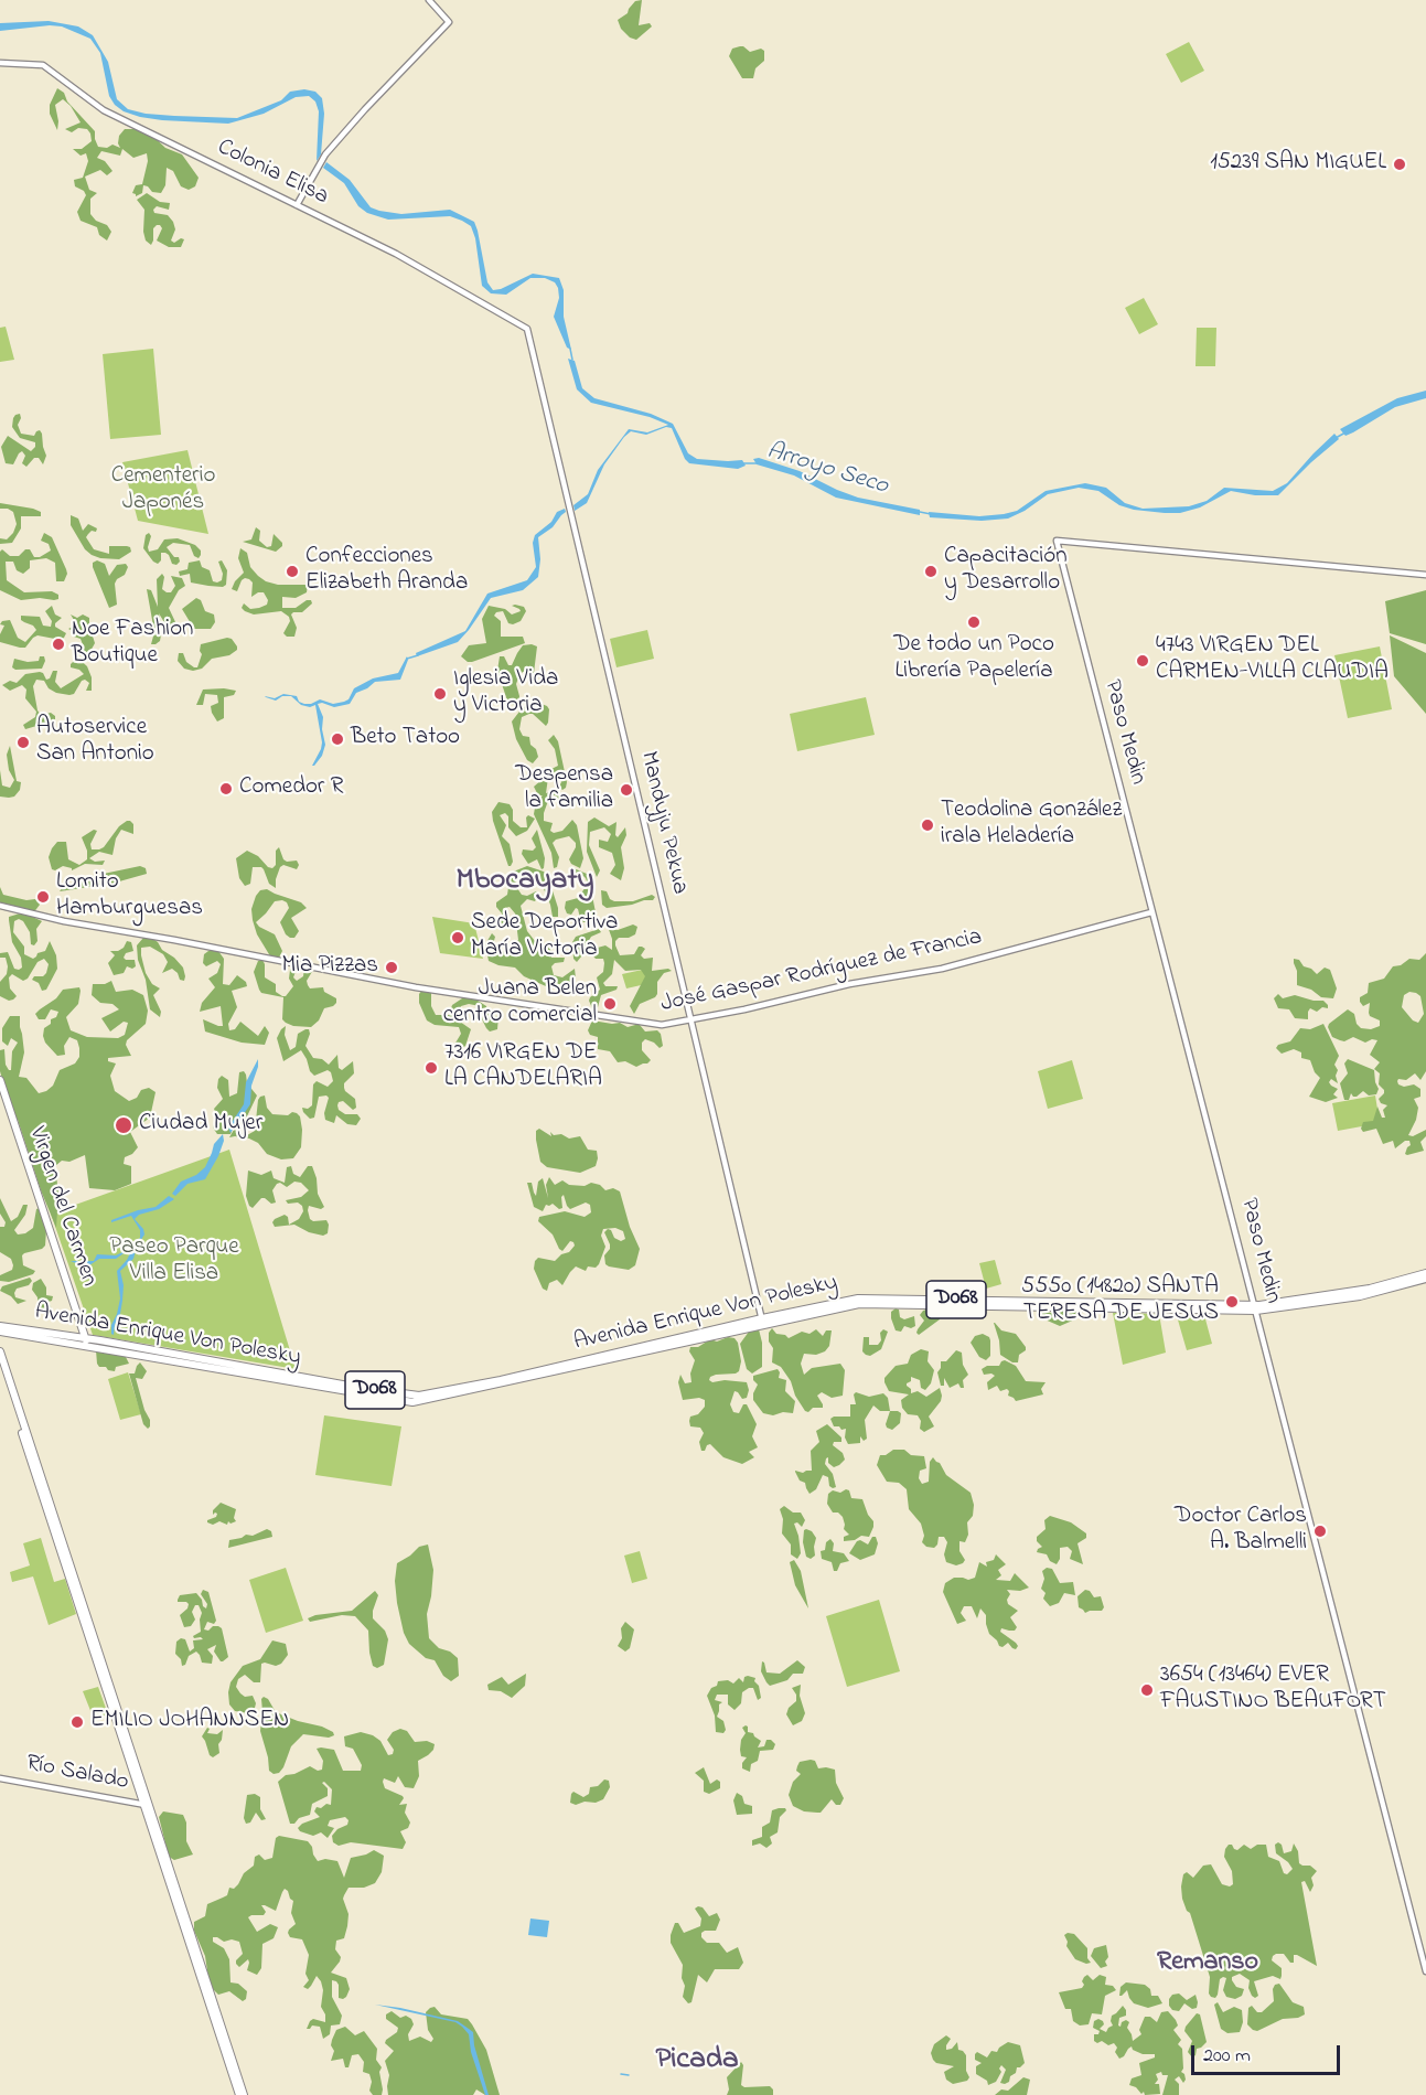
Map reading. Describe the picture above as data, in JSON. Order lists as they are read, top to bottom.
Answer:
{
  "streets": {
    "main road": ["Virgen del Carmen", "D068", "Avenida Enrique Von Polesky"],
    "street": [
      "Colonia Elisa",
      "Paso Medin",
      "Mandyju Pekua",
      "José Gaspar Rodríguez de Francia",
      "Río Salado"
    ]
  },
  "crossings": [
    ["Colonia Elisa", "Mandyju Pekua"],
    ["Paso Medin", "José Gaspar Rodríguez de Francia"],
    ["Paso Medin", "Avenida Enrique Von Polesky"],
    ["Mandyju Pekua", "José Gaspar Rodríguez de Francia"],
    ["Mandyju Pekua", "Avenida Enrique Von Polesky"],
    ["Virgen del Carmen", "Avenida Enrique Von Polesky"]
  ],
  "districts": ["Mbocayaty", "Remanso", "Picada"],
  "water": ["Arroyo Seco"],
  "parks": ["Cementerio Japonés", "Paseo Parque Villa Elisa"],
  "places": [
    "15239 SAN MIGUEL",
    "Confecciones Elizabeth Aranda",
    "Capacitación y Desarrollo",
    "De todo un Poco Librería Papelería",
    "Noe Fashion Boutique",
    "4743 VIRGEN DEL CARMEN-VILLA CLAUDIA",
    "Iglesia Vida y Victoria",
    "Beto Tatoo",
    "Autoservice San Antonio",
    "Comedor R",
    "Despensa la familia",
    "Teodolina González irala Heladería",
    "Lomito Hamburguesas",
    "Sede Deportiva María Victoria",
    "Mia Pizzas",
    "Juana Belen centro comercial",
    "7316 VIRGEN DE LA CANDELARIA",
    "Ciudad Mujer",
    "5550 (14820) SANTA TERESA DE JESUS",
    "Doctor Carlos A. Balmelli",
    "3654 (13464) EVER FAUSTINO BEAUFORT",
    "EMILIO JOHANNSEN"
  ],
  "scale_bar": "200 m"
}
